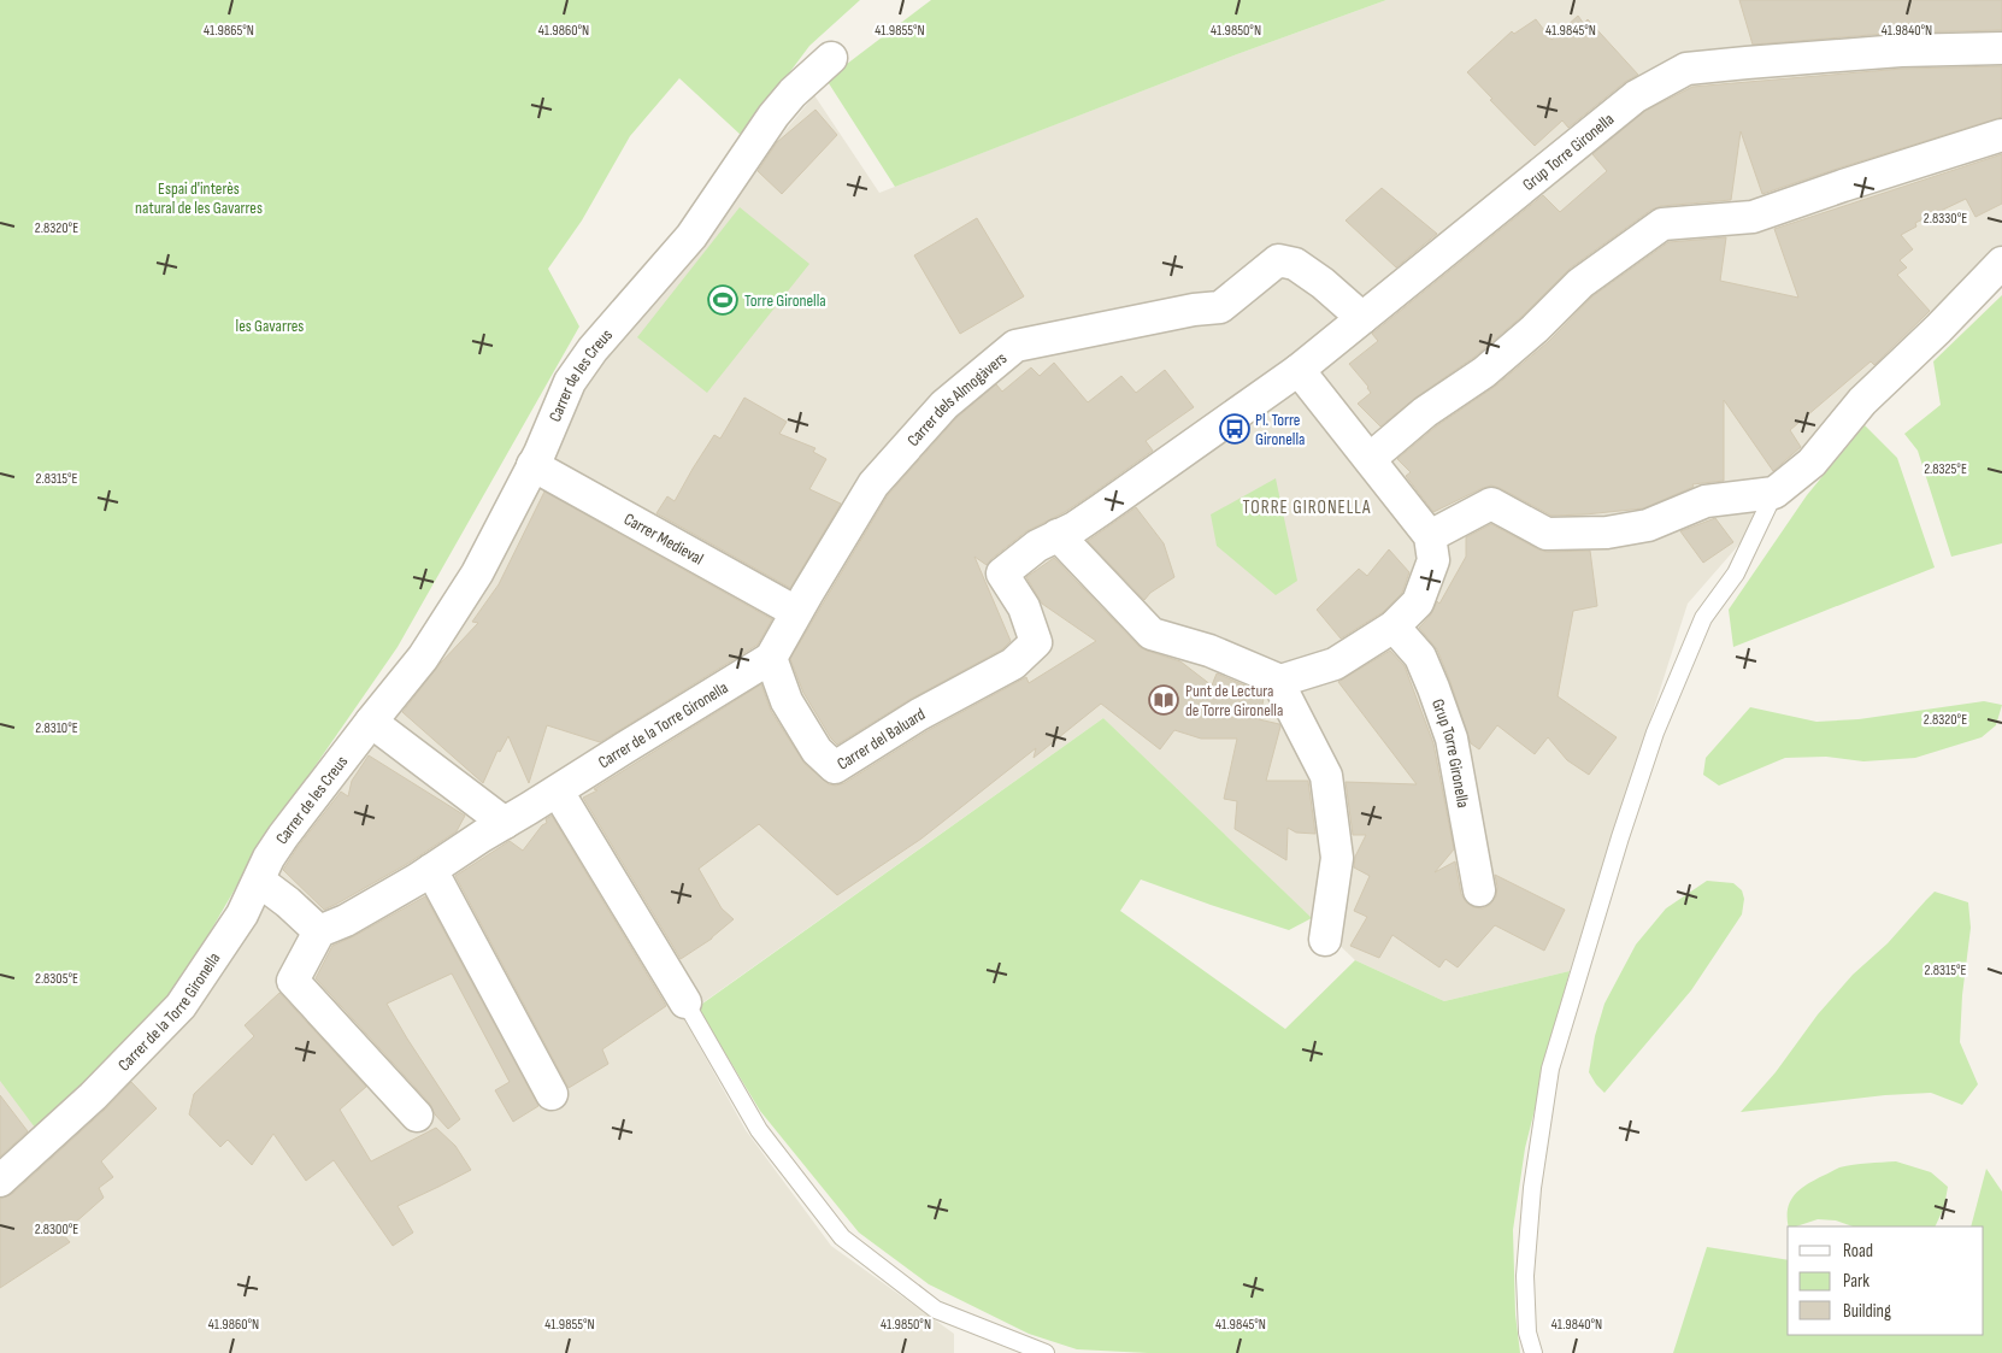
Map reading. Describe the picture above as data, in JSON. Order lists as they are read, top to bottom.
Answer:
{
  "streets": {
    "street": [
      "Grup Torre Gironella",
      "Carrer de les Creus",
      "Carrer dels Almogàvers",
      "Carrer Medieval",
      "Carrer de la Torre Gironella",
      "Carrer del Baluard"
    ]
  },
  "crossings": [
    ["Grup Torre Gironella", "Carrer dels Almogàvers"],
    ["Carrer de les Creus", "Carrer Medieval"],
    ["Carrer de les Creus", "Carrer de la Torre Gironella"],
    ["Carrer dels Almogàvers", "Carrer Medieval"],
    ["Carrer dels Almogàvers", "Carrer de la Torre Gironella"],
    ["Carrer dels Almogàvers", "Carrer del Baluard"],
    ["Carrer de la Torre Gironella", "Carrer del Baluard"]
  ],
  "districts": ["TORRE GIRONELLA"],
  "parks": ["Espai d'interès natural de les Gavarres", "les Gavarres"],
  "places": {
    "sports": ["Torre Gironella"],
    "bus stop": ["Pl. Torre Gironella"],
    "library": ["Punt de Lectura de Torre Gironella"]
  },
  "legend": ["Road", "Park", "Building"],
  "coordinates": [
    "41.9865°N",
    "41.9860°N",
    "41.9855°N",
    "41.9850°N",
    "41.9845°N",
    "41.9840°N",
    "2.8330°E",
    "2.8320°E",
    "2.8325°E",
    "2.8315°E",
    "2.8310°E",
    "2.8305°E",
    "2.8300°E"
  ]
}
